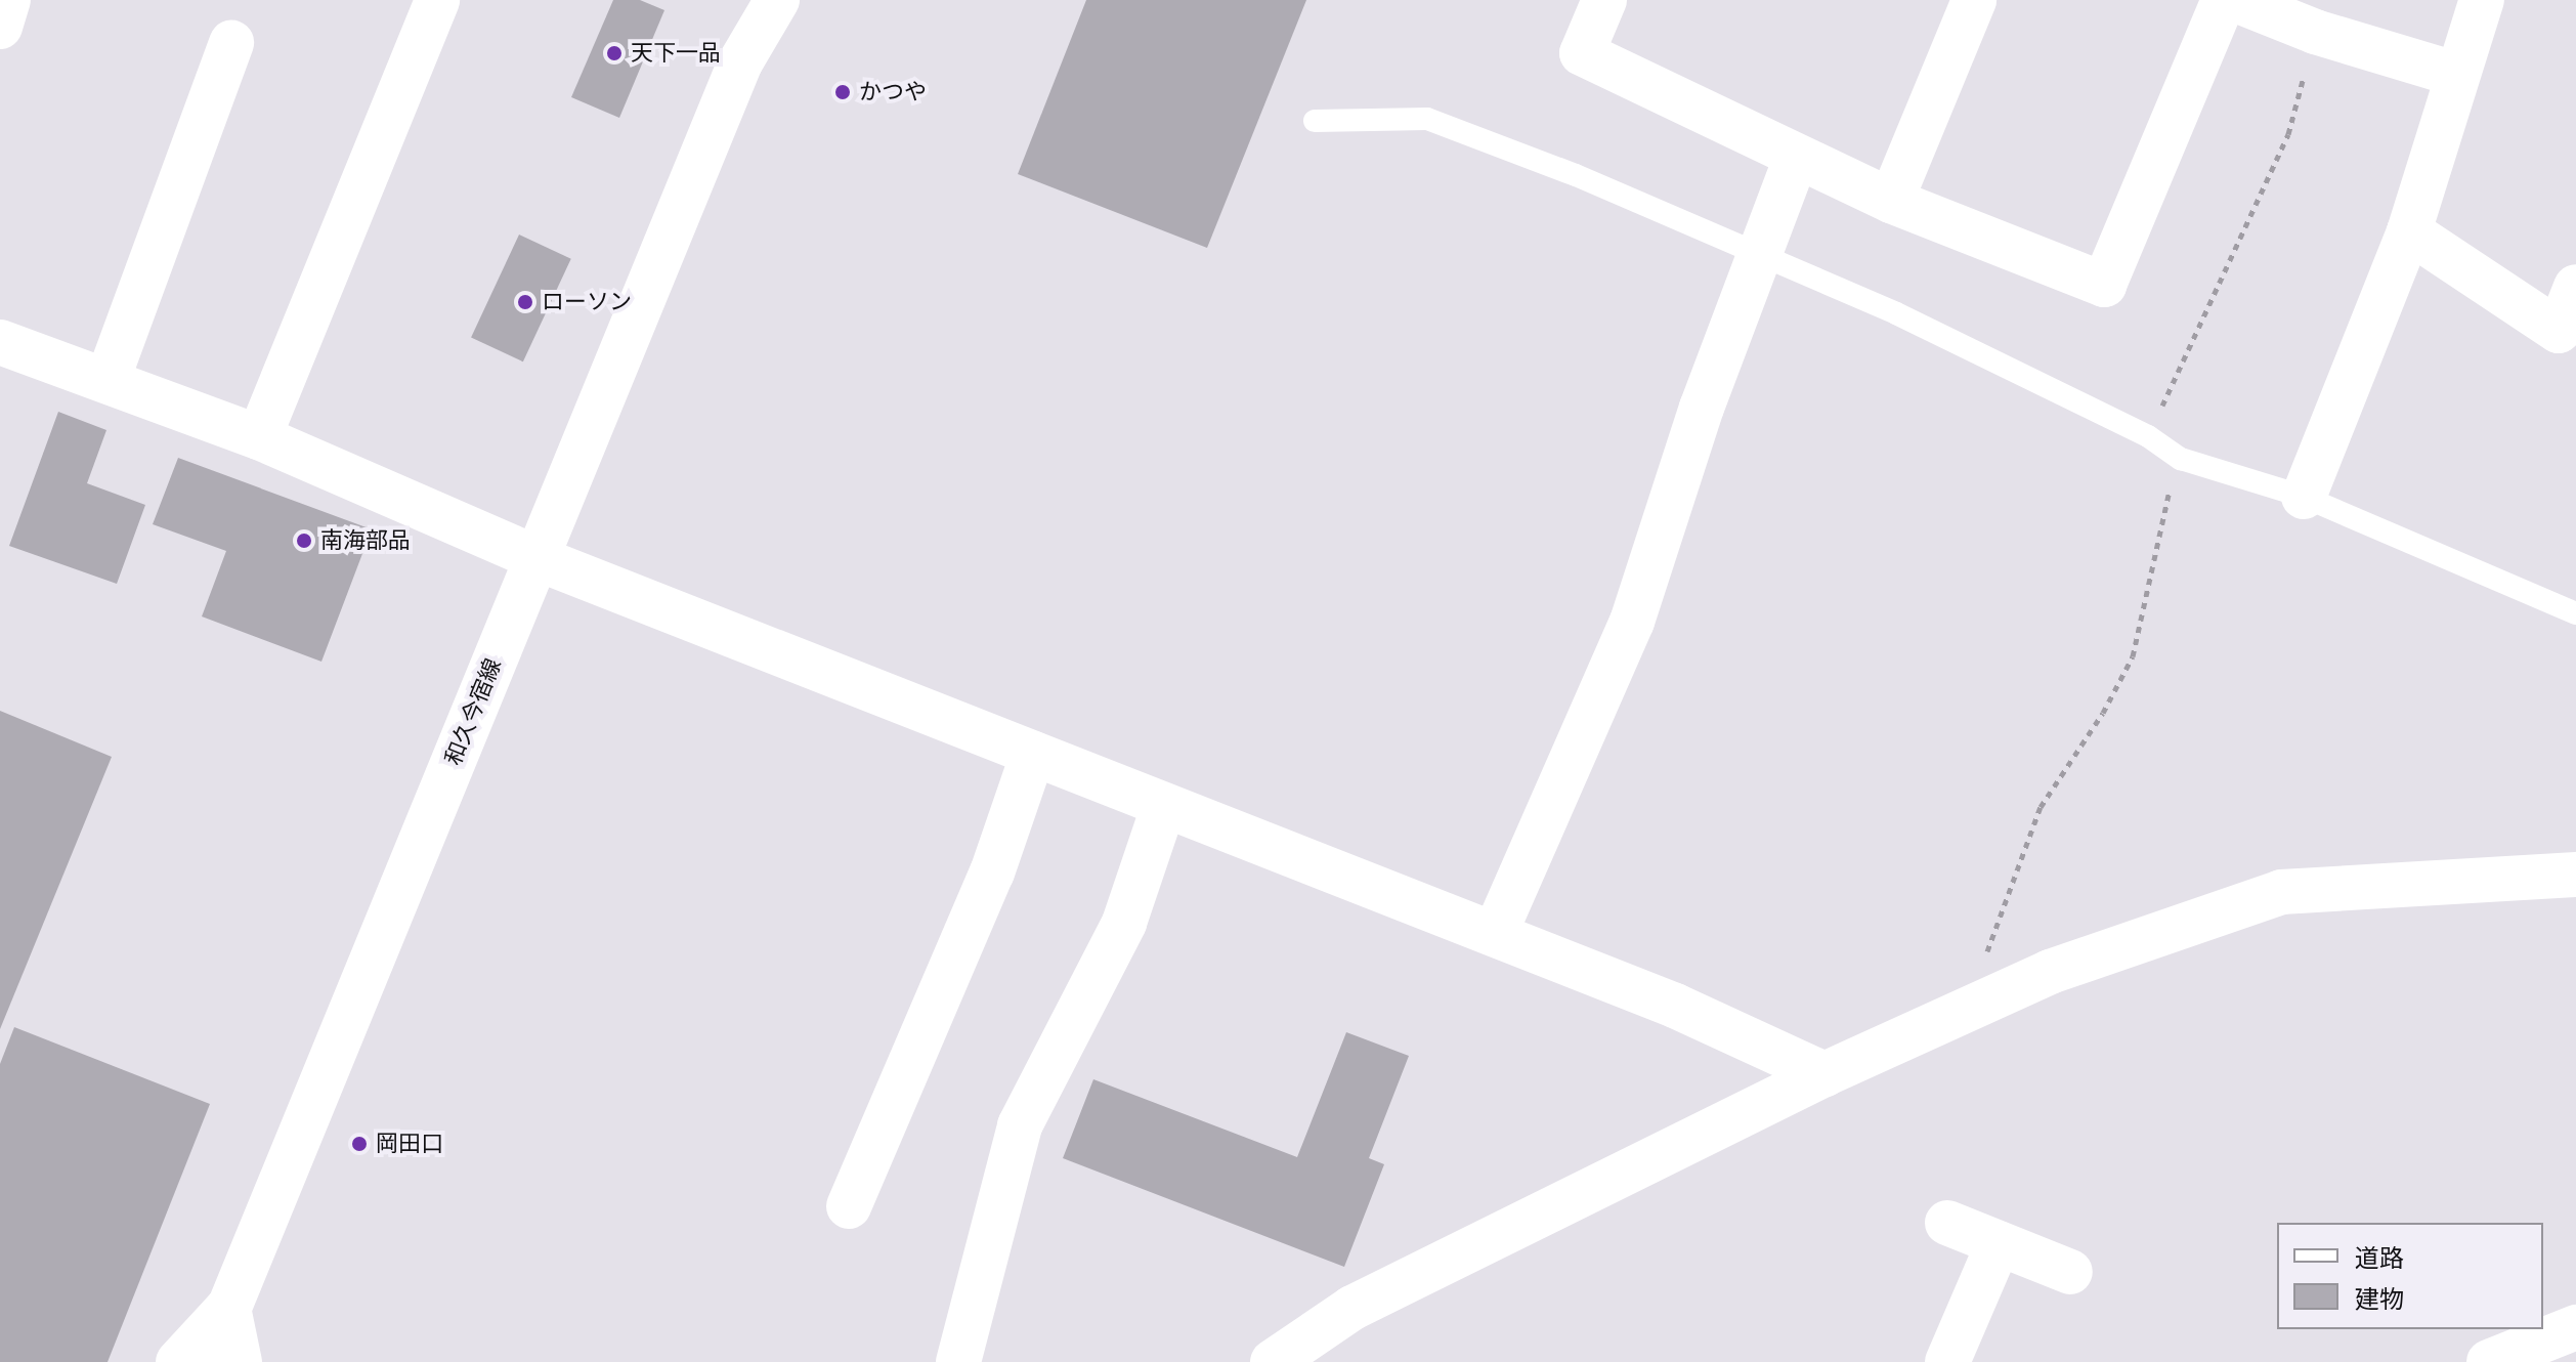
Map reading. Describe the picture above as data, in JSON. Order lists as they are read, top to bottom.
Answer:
{
  "streets": {
    "street": ["和久今宿線"]
  },
  "places": [
    "天下一品",
    "かつや",
    "ローソン",
    "南海部品",
    "岡田口"
  ],
  "legend": ["道路", "建物"]
}
